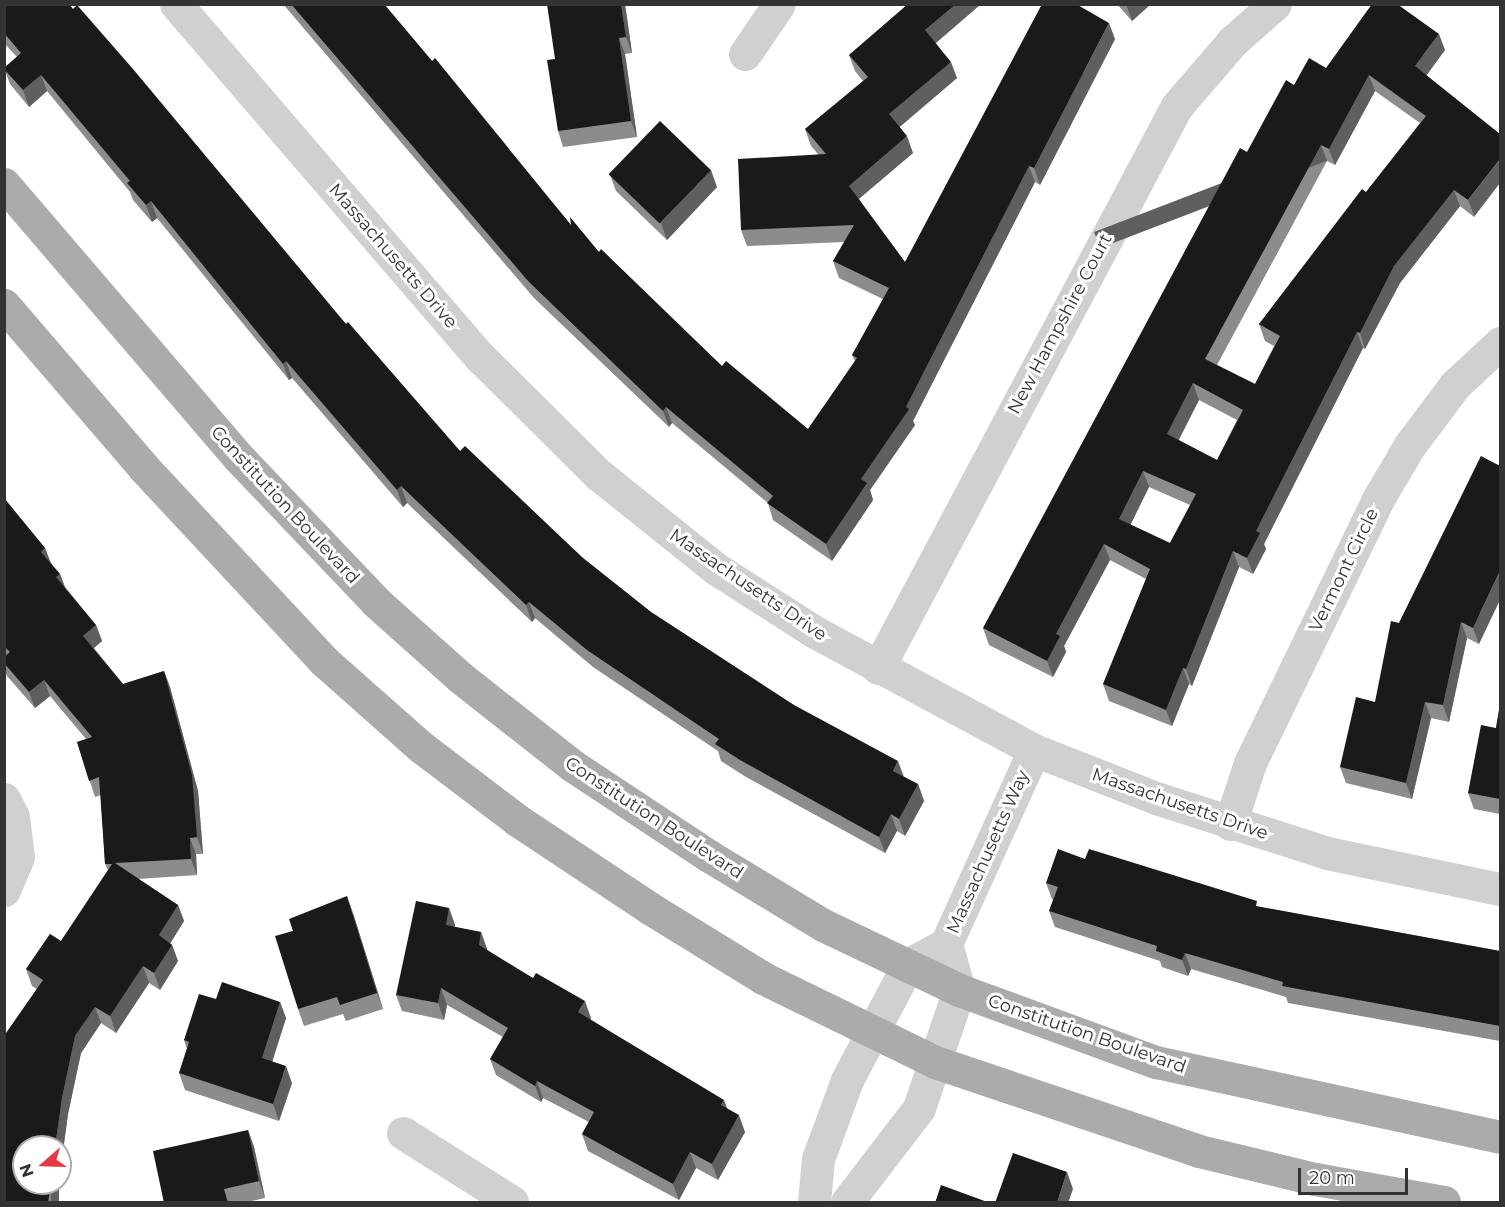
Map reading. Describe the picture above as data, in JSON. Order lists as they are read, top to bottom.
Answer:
{
  "streets": {
    "main road": ["Constitution Boulevard"],
    "street": [
      "Massachusetts Drive",
      "New Hampshire Court",
      "Vermont Circle",
      "Massachusetts Way"
    ]
  },
  "crossings": [
    ["Massachusetts Drive", "New Hampshire Court"],
    ["Massachusetts Drive", "Vermont Circle"],
    ["Massachusetts Drive", "Massachusetts Way"],
    ["Constitution Boulevard", "Massachusetts Way"]
  ],
  "scale_bar": "20 m",
  "north": "left"
}
